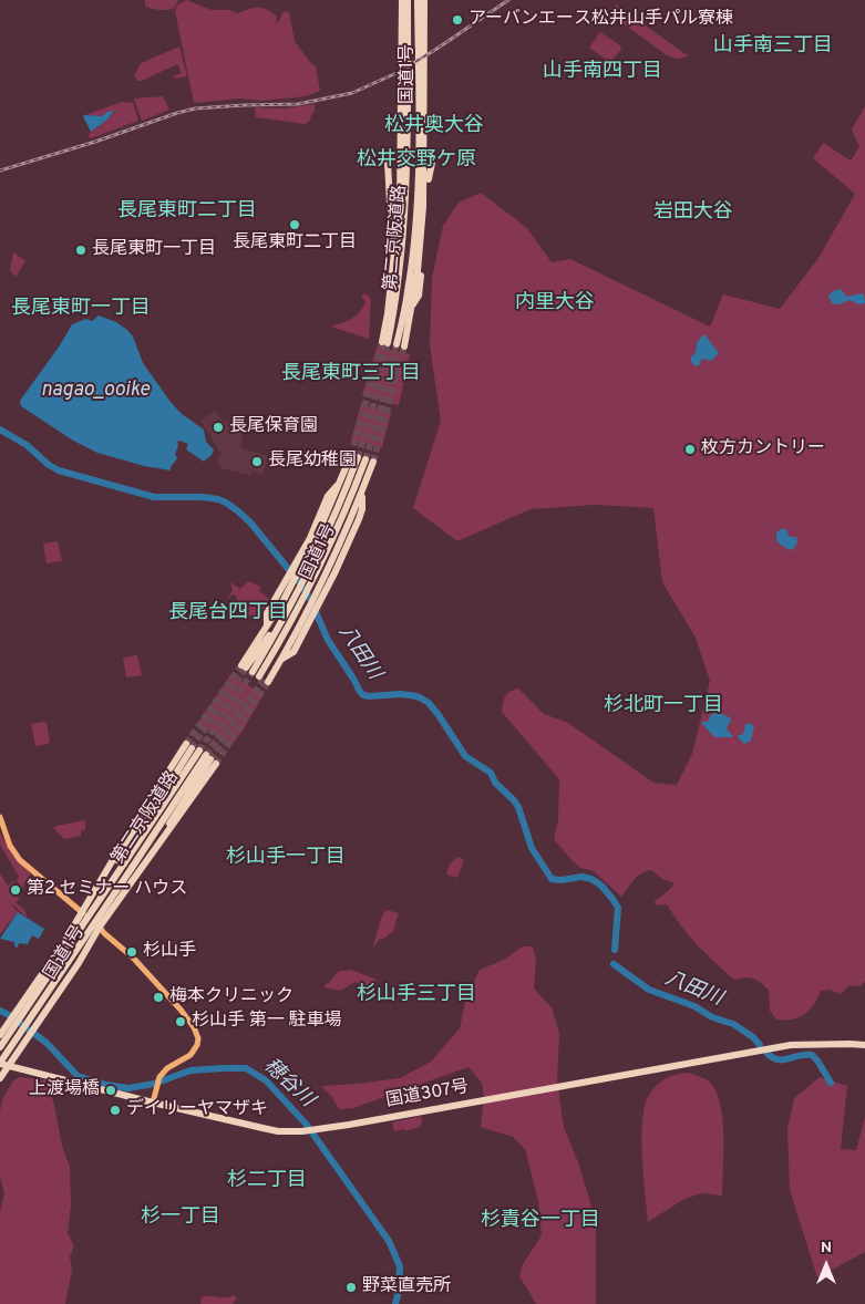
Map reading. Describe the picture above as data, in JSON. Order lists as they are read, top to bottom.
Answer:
{
  "streets": {
    "highway": ["国道1号", "第二京阪道路", "国道307号"]
  },
  "crossings": [
    ["国道1号", "第二京阪道路"],
    ["国道1号", "国道307号"],
    ["第二京阪道路", "国道307号"]
  ],
  "districts": [
    "山手南三丁目",
    "山手南四丁目",
    "松井奥大谷",
    "松井交野ケ原",
    "長尾東町二丁目",
    "岩田大谷",
    "内里大谷",
    "長尾東町一丁目",
    "長尾東町三丁目",
    "長尾台四丁目",
    "杉北町一丁目",
    "杉山手一丁目",
    "杉山手三丁目",
    "杉二丁目",
    "杉一丁目",
    "杉責谷一丁目"
  ],
  "water": ["nagao_ooike", "八田川", "穂谷川"],
  "places": [
    "アーバンエース松井山手パル寮棟",
    "長尾東町二丁目",
    "長尾東町一丁目",
    "長尾保育園",
    "枚方カントリー",
    "長尾幼稚園",
    "第2 セミナー ハウス",
    "杉山手",
    "梅本クリニック",
    "杉山手 第一 駐車場",
    "上渡場橋",
    "デイリーヤマザキ",
    "野菜直売所"
  ],
  "north": "top"
}
